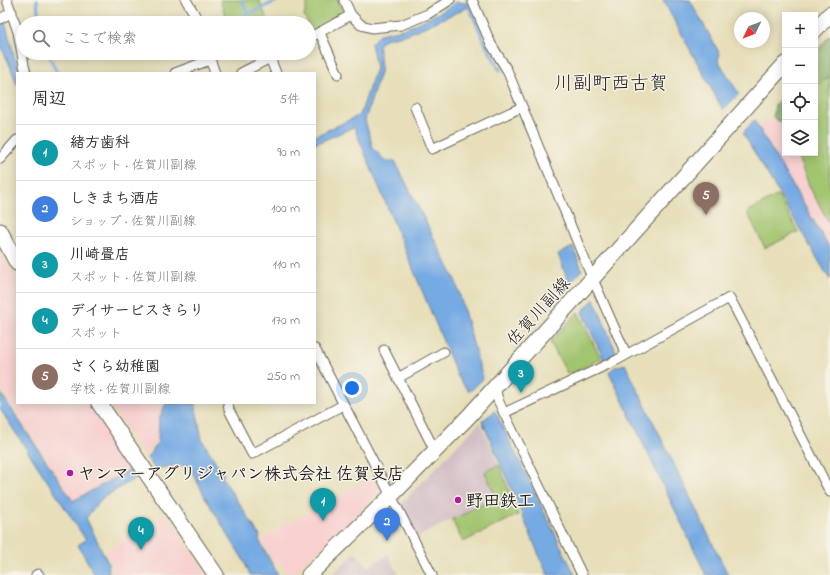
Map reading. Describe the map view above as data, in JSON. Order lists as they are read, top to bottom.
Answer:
{
  "streets": {
    "main road": ["佐賀川副線"]
  },
  "districts": ["川副町西古賀"],
  "places": ["ヤンマーアグリジャパン株式会社 佐賀支店", "野田鉄工"],
  "north": "bottom left",
  "page": {
    "map_buttons": ["+", "−"],
    "search": "ここで検索",
    "heading": ["周辺", "5件"],
    "list": [
      {
        "mark": "1",
        "name": "緒方歯科",
        "note": "スポット · 佐賀川副線",
        "value": "90 m"
      },
      {
        "mark": "2",
        "name": "しきまち酒店",
        "note": "ショップ · 佐賀川副線",
        "value": "100 m"
      },
      {
        "mark": "3",
        "name": "川崎畳店",
        "note": "スポット · 佐賀川副線",
        "value": "110 m"
      },
      {
        "mark": "4",
        "name": "デイサービスきらり",
        "note": "スポット",
        "value": "170 m"
      },
      {
        "mark": "5",
        "name": "さくら幼稚園",
        "note": "学校 · 佐賀川副線",
        "value": "250 m"
      }
    ],
    "pins": [
      "5",
      "3",
      "1",
      "2",
      "4"
    ]
  }
}
